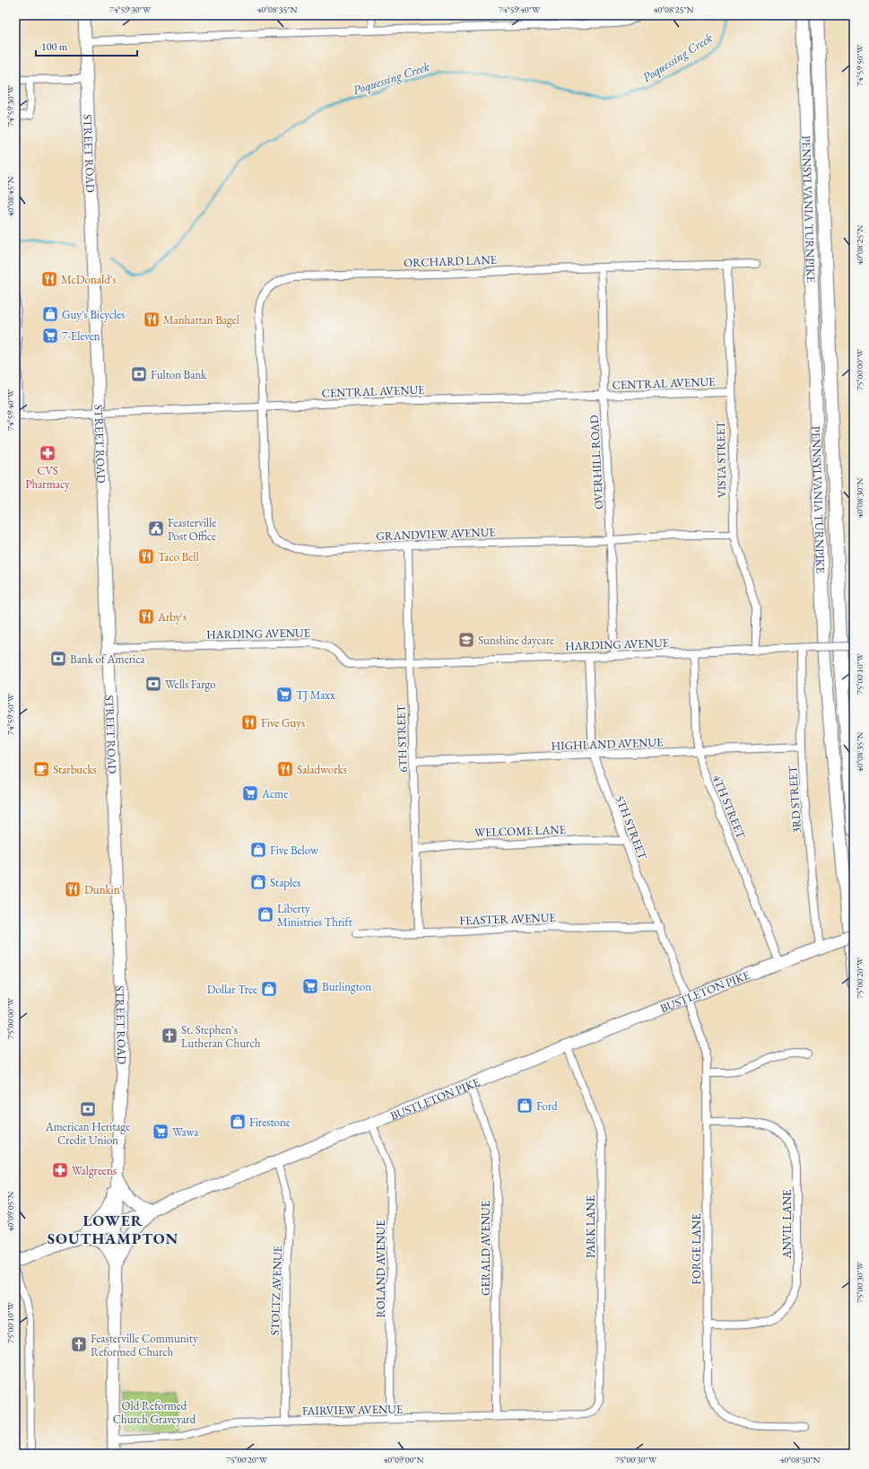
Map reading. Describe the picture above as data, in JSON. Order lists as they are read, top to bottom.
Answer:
{
  "streets": {
    "highway": ["PENNSYLVANIA TURNPIKE"],
    "main road": ["STREET ROAD", "BUSTLETON PIKE"],
    "street": [
      "ORCHARD LANE",
      "CENTRAL AVENUE",
      "VISTA STREET",
      "OVERHILL ROAD",
      "GRANDVIEW AVENUE",
      "HARDING AVENUE",
      "6TH STREET",
      "HIGHLAND AVENUE",
      "3RD STREET",
      "4TH STREET",
      "5TH STREET",
      "WELCOME LANE",
      "FEASTER AVENUE",
      "ANVIL LANE",
      "PARK LANE",
      "GERALD AVENUE",
      "FORGE LANE",
      "ROLAND AVENUE",
      "STOLTZ AVENUE",
      "FAIRVIEW AVENUE"
    ]
  },
  "crossings": [
    ["STREET ROAD", "CENTRAL AVENUE"],
    ["STREET ROAD", "HARDING AVENUE"],
    ["STREET ROAD", "BUSTLETON PIKE"],
    ["STREET ROAD", "FAIRVIEW AVENUE"],
    ["ORCHARD LANE", "CENTRAL AVENUE"],
    ["ORCHARD LANE", "VISTA STREET"],
    ["ORCHARD LANE", "OVERHILL ROAD"],
    ["ORCHARD LANE", "GRANDVIEW AVENUE"],
    ["CENTRAL AVENUE", "VISTA STREET"],
    ["CENTRAL AVENUE", "OVERHILL ROAD"],
    ["CENTRAL AVENUE", "GRANDVIEW AVENUE"],
    ["VISTA STREET", "GRANDVIEW AVENUE"],
    ["VISTA STREET", "HARDING AVENUE"],
    ["OVERHILL ROAD", "GRANDVIEW AVENUE"],
    ["OVERHILL ROAD", "HARDING AVENUE"],
    ["GRANDVIEW AVENUE", "6TH STREET"],
    ["HARDING AVENUE", "6TH STREET"],
    ["HARDING AVENUE", "3RD STREET"],
    ["HARDING AVENUE", "4TH STREET"],
    ["HARDING AVENUE", "5TH STREET"],
    ["6TH STREET", "HIGHLAND AVENUE"],
    ["6TH STREET", "WELCOME LANE"],
    ["6TH STREET", "FEASTER AVENUE"],
    ["HIGHLAND AVENUE", "3RD STREET"],
    ["HIGHLAND AVENUE", "4TH STREET"],
    ["HIGHLAND AVENUE", "5TH STREET"],
    ["3RD STREET", "BUSTLETON PIKE"],
    ["4TH STREET", "BUSTLETON PIKE"],
    ["5TH STREET", "WELCOME LANE"],
    ["5TH STREET", "FEASTER AVENUE"],
    ["5TH STREET", "BUSTLETON PIKE"],
    ["5TH STREET", "FORGE LANE"],
    ["BUSTLETON PIKE", "PARK LANE"],
    ["BUSTLETON PIKE", "GERALD AVENUE"],
    ["BUSTLETON PIKE", "FORGE LANE"],
    ["BUSTLETON PIKE", "ROLAND AVENUE"],
    ["BUSTLETON PIKE", "STOLTZ AVENUE"],
    ["ANVIL LANE", "FORGE LANE"],
    ["PARK LANE", "FAIRVIEW AVENUE"],
    ["GERALD AVENUE", "FAIRVIEW AVENUE"],
    ["ROLAND AVENUE", "FAIRVIEW AVENUE"],
    ["STOLTZ AVENUE", "FAIRVIEW AVENUE"]
  ],
  "districts": ["LOWER SOUTHAMPTON"],
  "water": ["Poquessing Creek"],
  "parks": ["Old Reformed Church Graveyard"],
  "places": {
    "restaurant": [
      "McDonald's",
      "Manhattan Bagel",
      "Taco Bell",
      "Arby's",
      "Five Guys",
      "Saladworks",
      "Dunkin'"
    ],
    "shop": [
      "Guy's Bicycles",
      "Five Below",
      "Staples",
      "Liberty Ministries Thrift",
      "Dollar Tree",
      "Ford",
      "Firestone"
    ],
    "supermarket": [
      "7-Eleven",
      "TJ Maxx",
      "Acme",
      "Burlington",
      "Wawa"
    ],
    "bank": [
      "Fulton Bank",
      "Bank of America",
      "Wells Fargo",
      "American Heritage Credit Union"
    ],
    "pharmacy": ["CVS Pharmacy", "Walgreens"],
    "public building": ["Feasterville Post Office"],
    "school or university": ["Sunshine daycare"],
    "cafe": ["Starbucks"],
    "church": ["St. Stephen's Lutheran Church", "Feasterville Community Reformed Church"]
  },
  "scale_bar": "100 m",
  "coordinates": [
    "74°59'30\"W",
    "40°08'35\"N",
    "74°59'40\"W",
    "40°08'25\"N",
    "74°59'50\"W",
    "40°08'45\"N",
    "75°00'00\"W",
    "40°08'30\"N",
    "75°00'10\"W",
    "75°00'20\"W",
    "40°09'05\"N",
    "75°00'30\"W",
    "40°09'00\"N",
    "40°08'50\"N"
  ]
}
